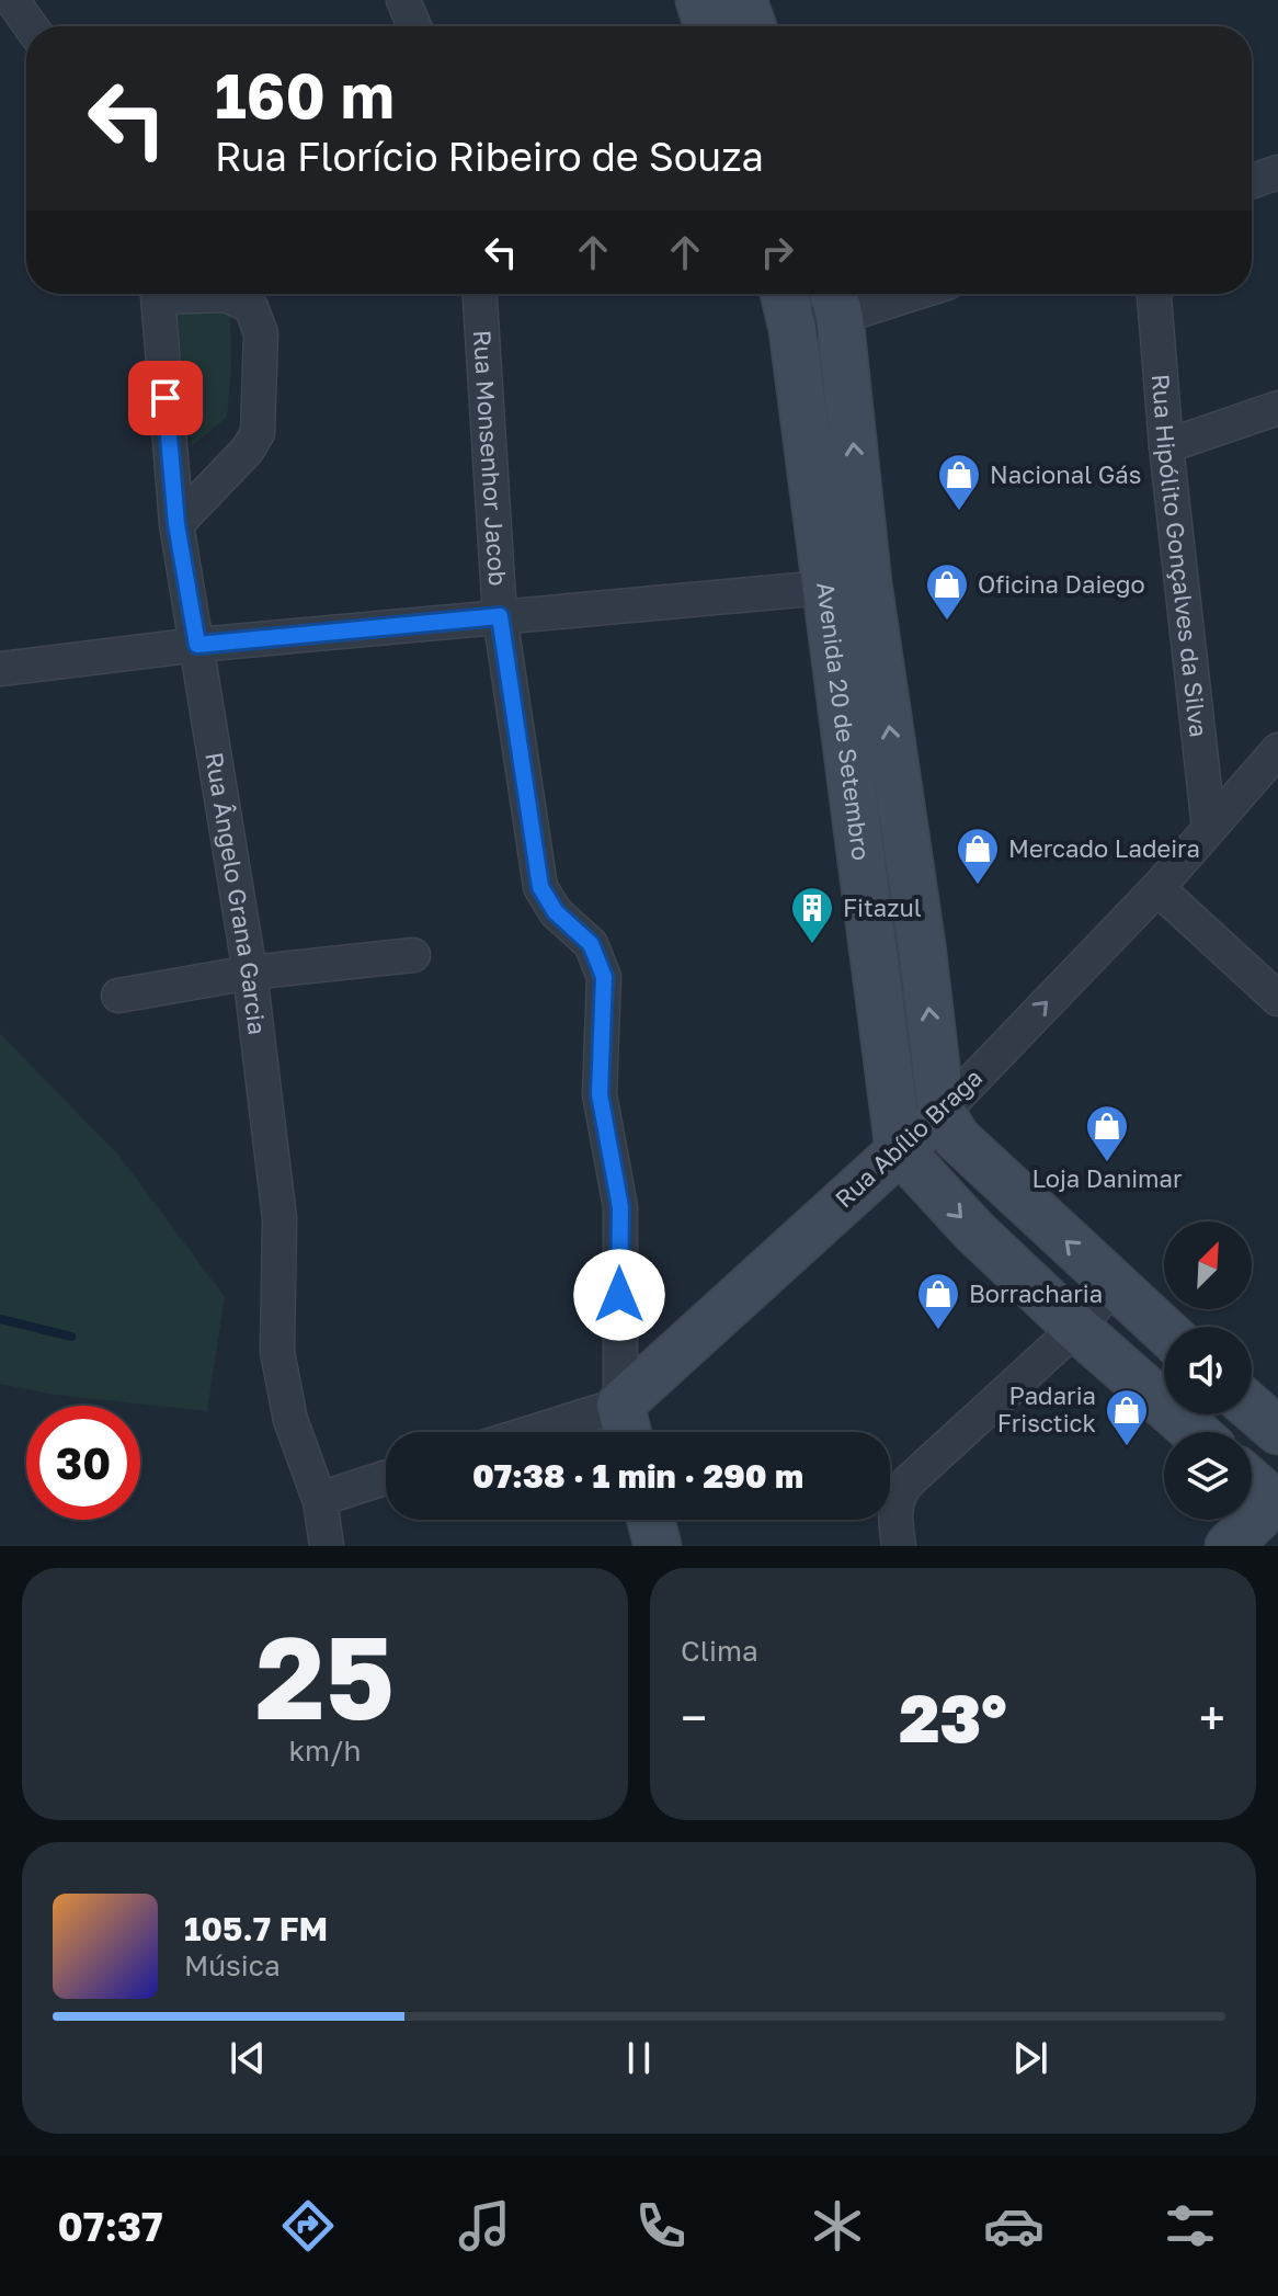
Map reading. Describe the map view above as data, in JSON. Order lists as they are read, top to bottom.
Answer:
{
  "streets": {
    "main road": ["Avenida 20 de Setembro", "Rua Abílio Braga"],
    "street": ["Rua Monsenhor Jacob", "Rua Hipólito Gonçalves da Silva", "Rua Ângelo Grana Garcia"]
  },
  "crossings": [
    ["Rua Monsenhor Jacob", "Rua Abílio Braga"],
    ["Rua Hipólito Gonçalves da Silva", "Rua Abílio Braga"],
    ["Avenida 20 de Setembro", "Rua Abílio Braga"]
  ],
  "places": {
    "shop": [
      "Nacional Gás",
      "Oficina Daiego",
      "Mercado Ladeira",
      "Loja Danimar",
      "Borracharia",
      "Padaria Frisctick"
    ],
    "building": ["Fitazul"]
  },
  "north": "top right",
  "page": {
    "turn": ["160 m", "Rua Florício Ribeiro de Souza"],
    "limit": "30",
    "trip": "07:38 · 1 min · 290 m",
    "tile": [
      ["25", "km/h"],
      "Clima"
    ],
    "heat": ["−", "23°", "+"],
    "song": ["105.7 FM", "Música"],
    "tabs": "07:37"
  }
}
